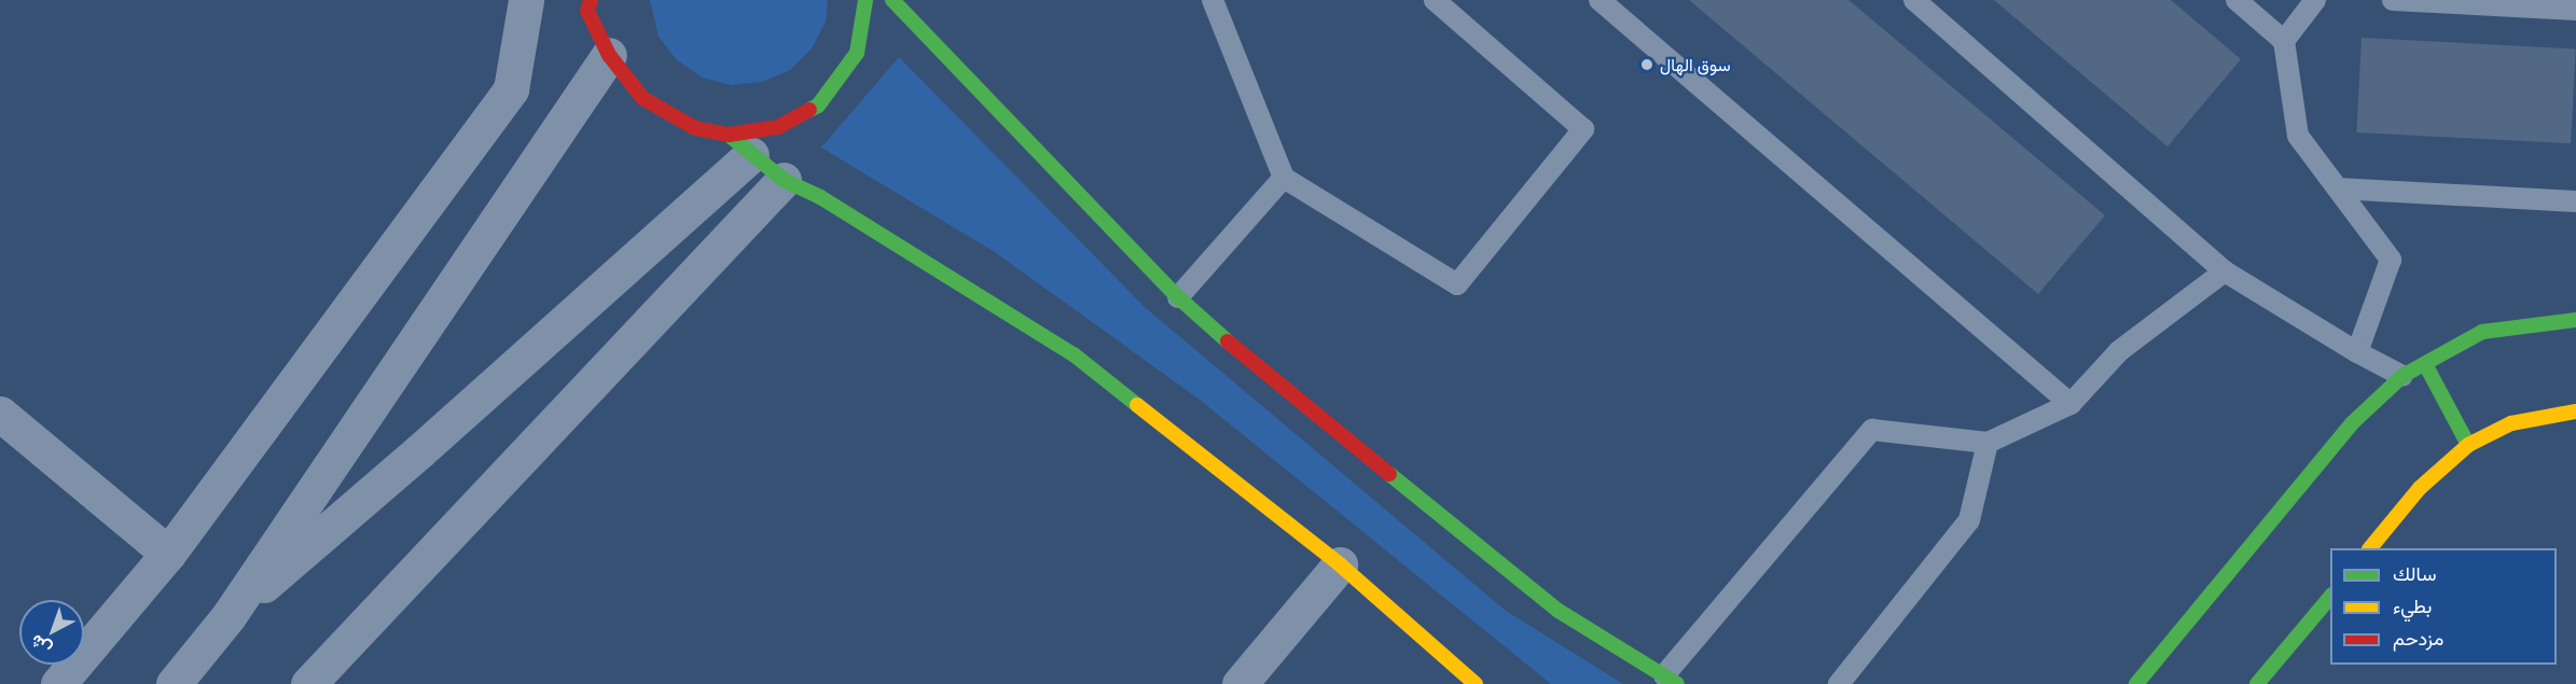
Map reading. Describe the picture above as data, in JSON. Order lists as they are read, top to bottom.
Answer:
{
  "places": ["سوق الهال"],
  "legend": ["سالك", "بطيء", "مزدحم"],
  "north": "bottom left"
}
